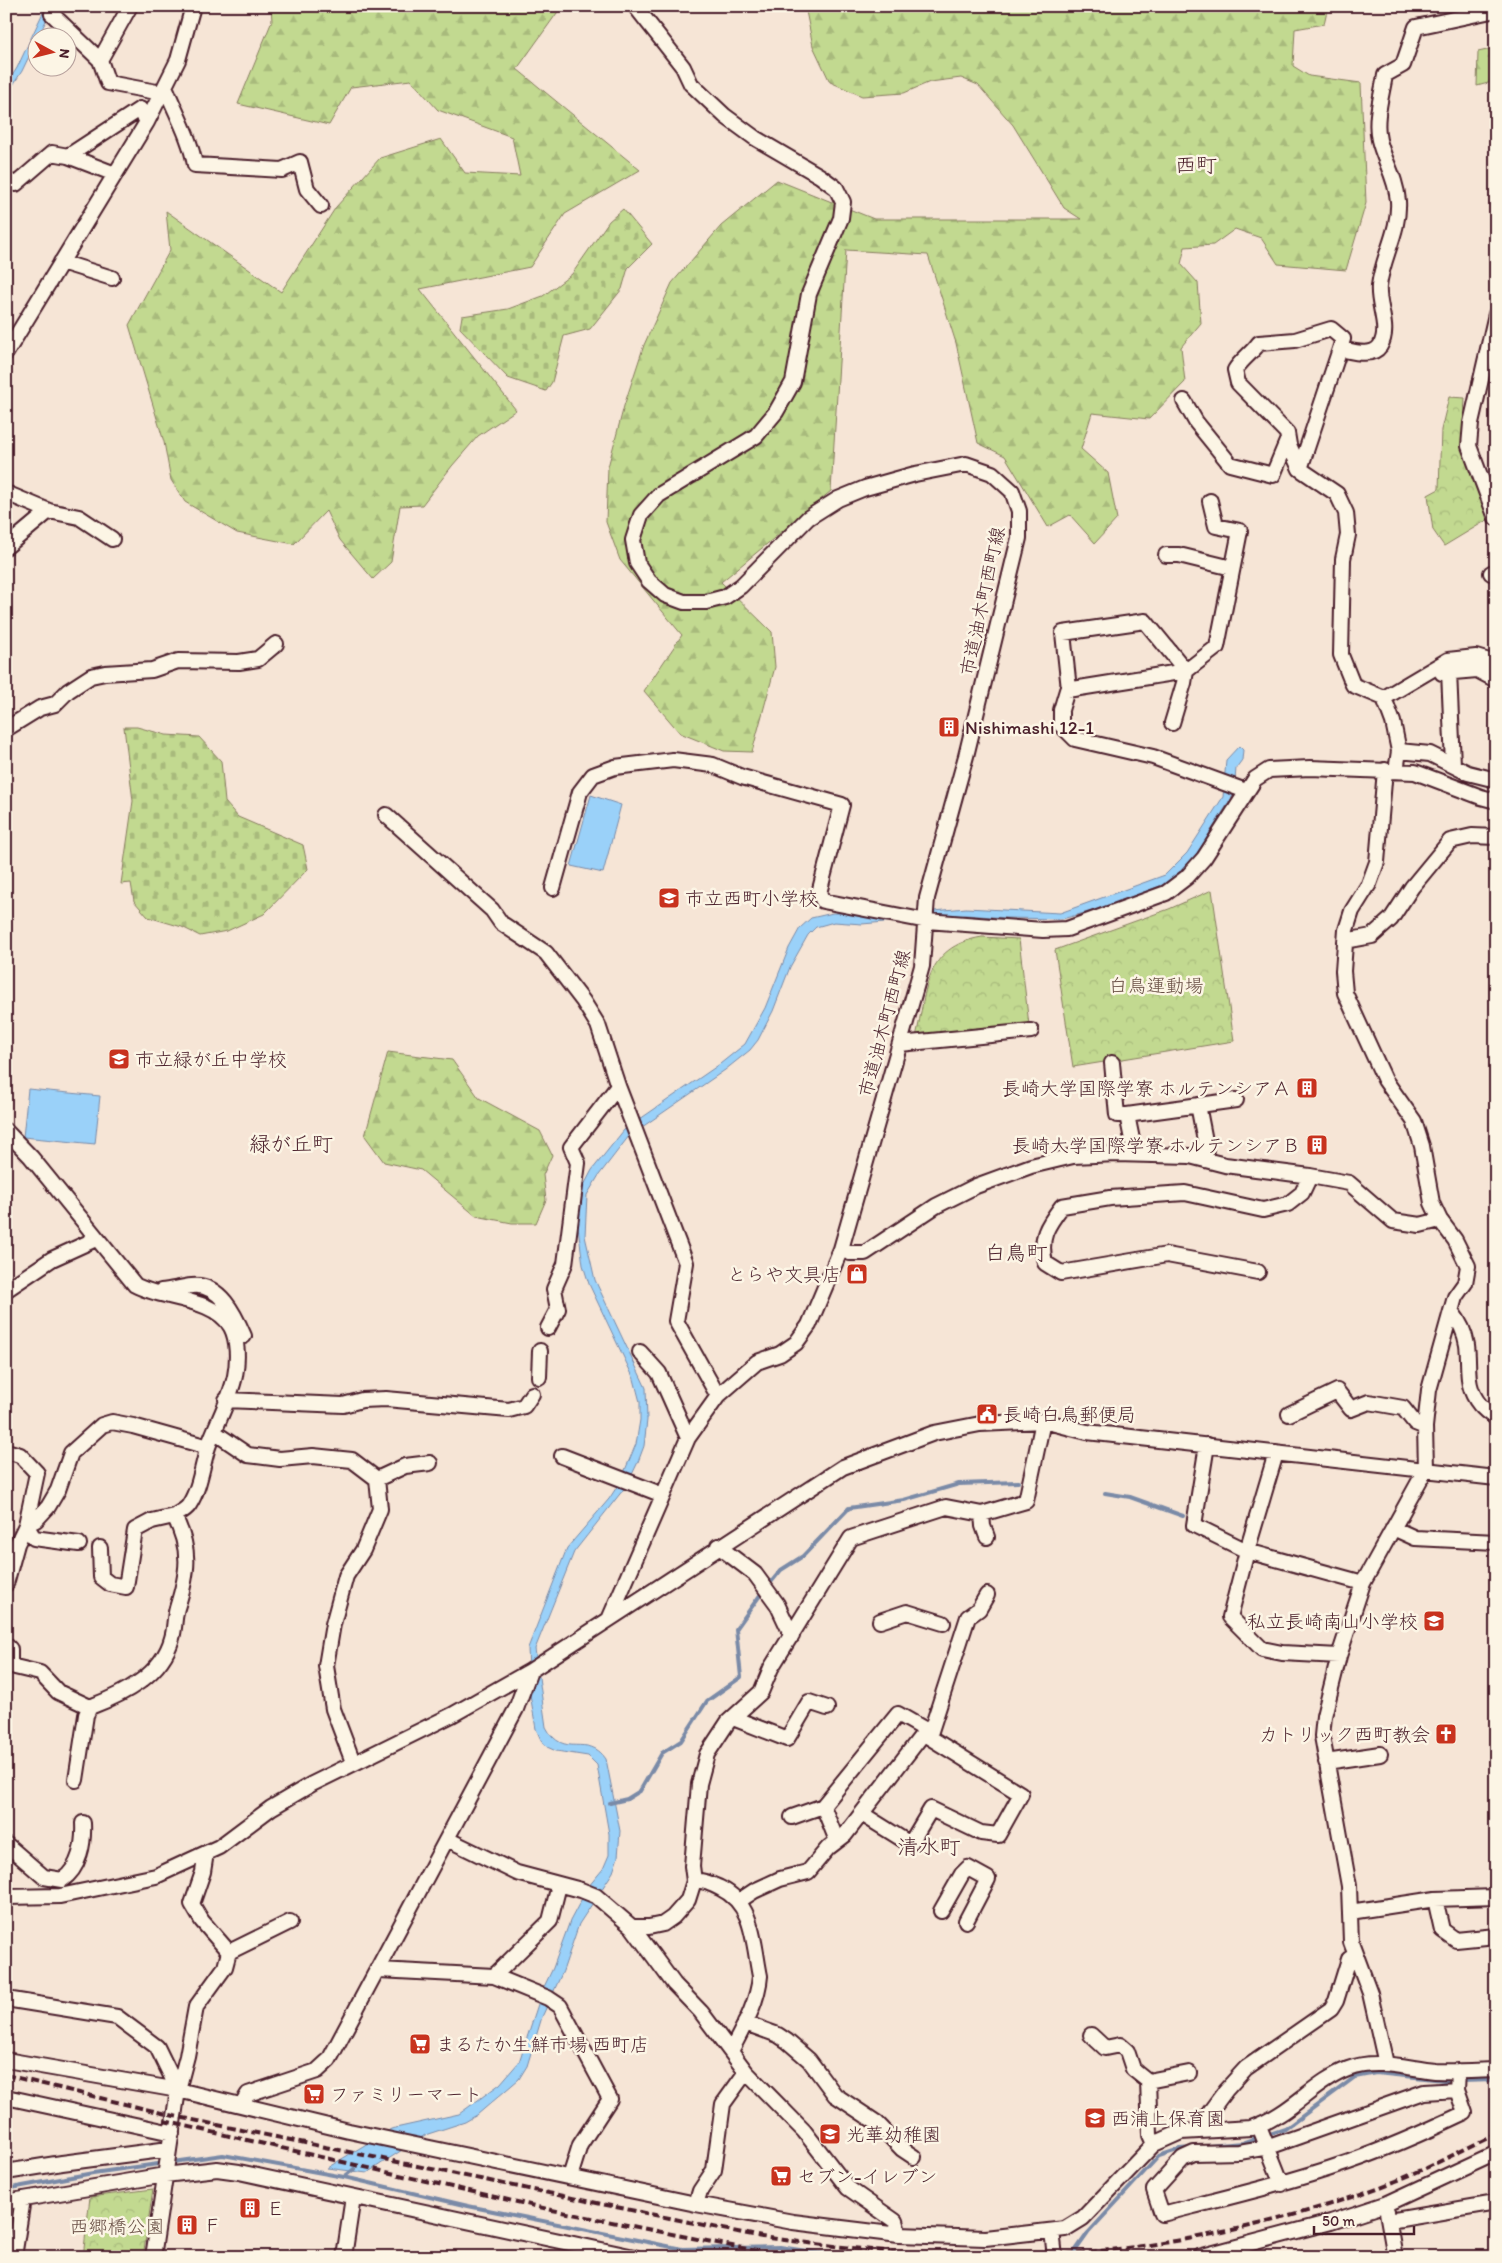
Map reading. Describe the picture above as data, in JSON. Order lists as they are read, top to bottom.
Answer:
{
  "streets": {
    "street": ["市道油木町西町線"]
  },
  "districts": [
    "西町",
    "緑が丘町",
    "白鳥町",
    "清水町"
  ],
  "parks": ["白鳥運動場", "西郷橋公園"],
  "places": {
    "building": [
      "Nishimashi 12-1",
      "長崎大学国際学寮 ホルテンシアＡ",
      "長崎大学国際学寮 ホルテンシアＢ",
      "Ｅ",
      "Ｆ"
    ],
    "school or university": [
      "市立西町小学校",
      "市立緑が丘中学校",
      "私立長崎南山小学校",
      "西浦上保育園",
      "光華幼稚園"
    ],
    "shop": ["とらや文具店"],
    "public building": ["長崎白鳥郵便局"],
    "church": ["カトリック西町教会"],
    "supermarket": ["まるたか生鮮市場 西町店", "ファミリーマート", "セブン-イレブン"]
  },
  "scale_bar": "50 m",
  "north": "right"
}
